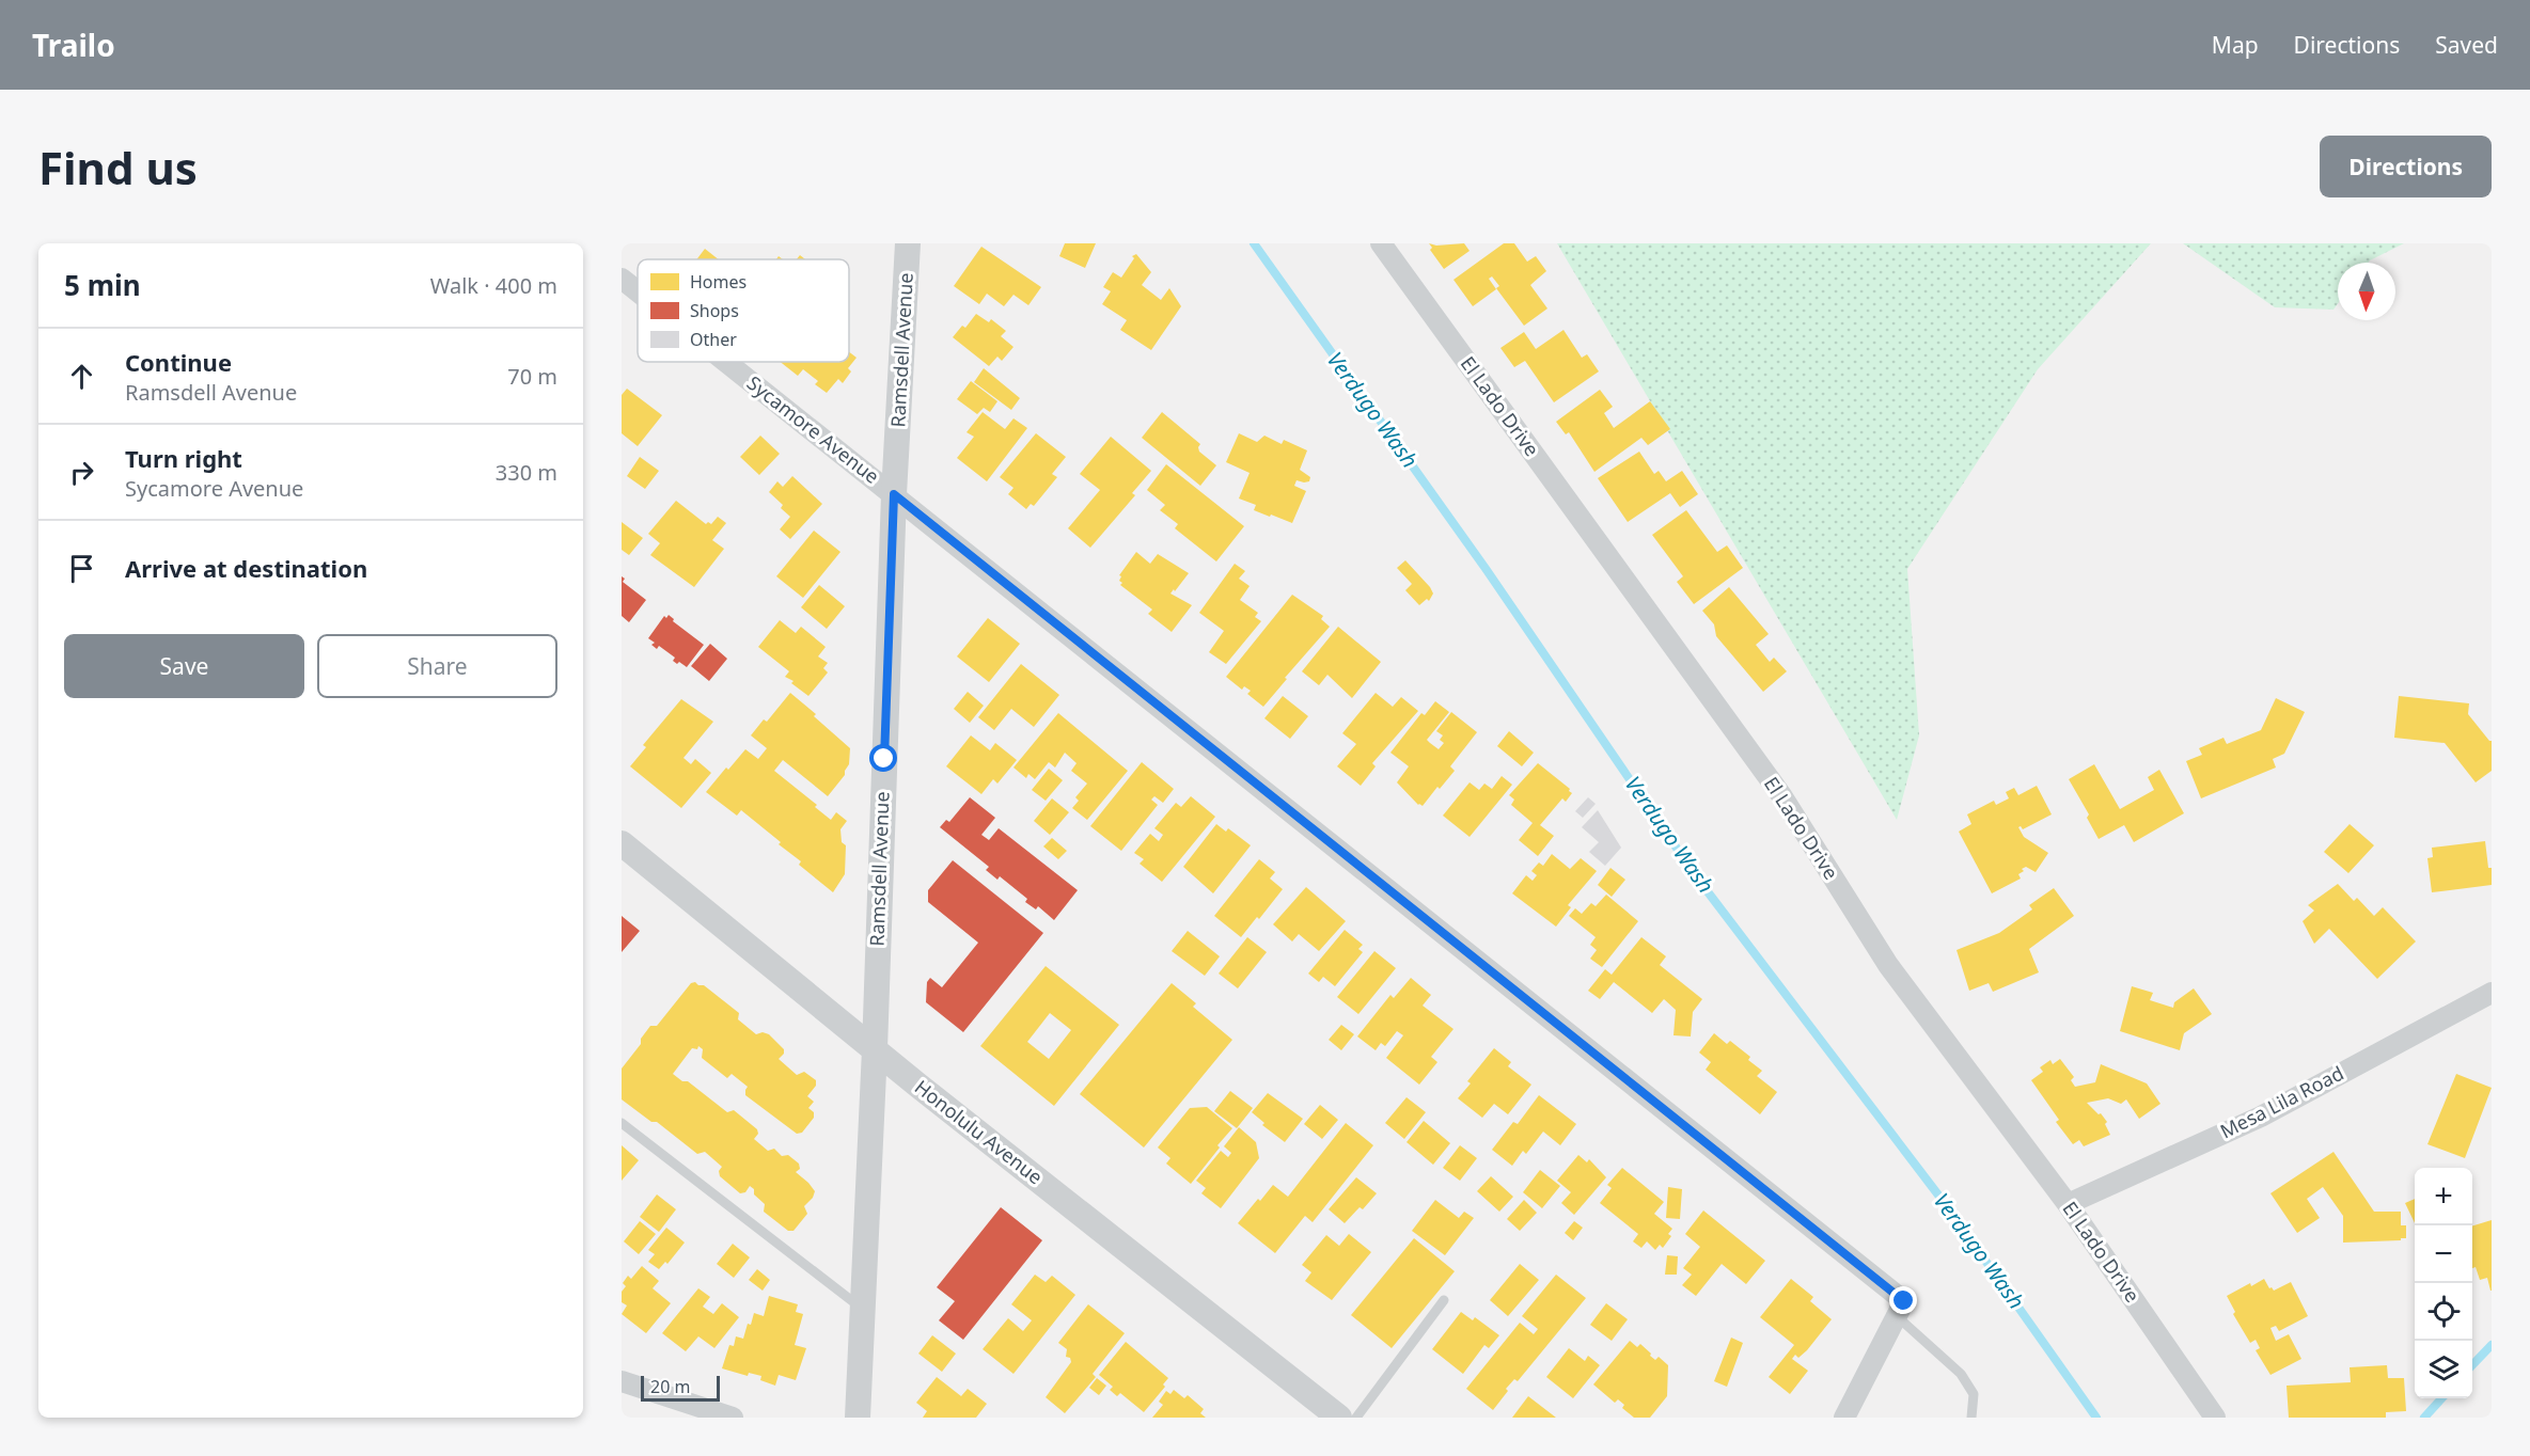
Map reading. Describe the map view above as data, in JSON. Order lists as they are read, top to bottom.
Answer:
{
  "streets": {
    "street": [
      "Ramsdell Avenue",
      "El Lado Drive",
      "Sycamore Avenue",
      "Mesa Lila Road",
      "Honolulu Avenue"
    ]
  },
  "crossings": [
    ["Ramsdell Avenue", "Sycamore Avenue"],
    ["Ramsdell Avenue", "Honolulu Avenue"],
    ["El Lado Drive", "Mesa Lila Road"]
  ],
  "water": ["Verdugo Wash"],
  "legend": ["Homes", "Shops", "Other"],
  "scale_bar": "20 m",
  "north": "bottom",
  "page": {
    "header": "Trailo",
    "nav": ["Map", "Directions", "Saved"],
    "buttons": [
      "Directions",
      ["Save", "Share"]
    ],
    "title": "Find us",
    "heading": ["5 min", "Walk · 400 m"],
    "list": [
      ["Continue", "Ramsdell Avenue", "70 m"],
      ["Turn right", "Sycamore Avenue", "330 m"],
      "Arrive at destination"
    ],
    "map_buttons": ["+", "−"],
    "scale": "20 m"
  }
}
